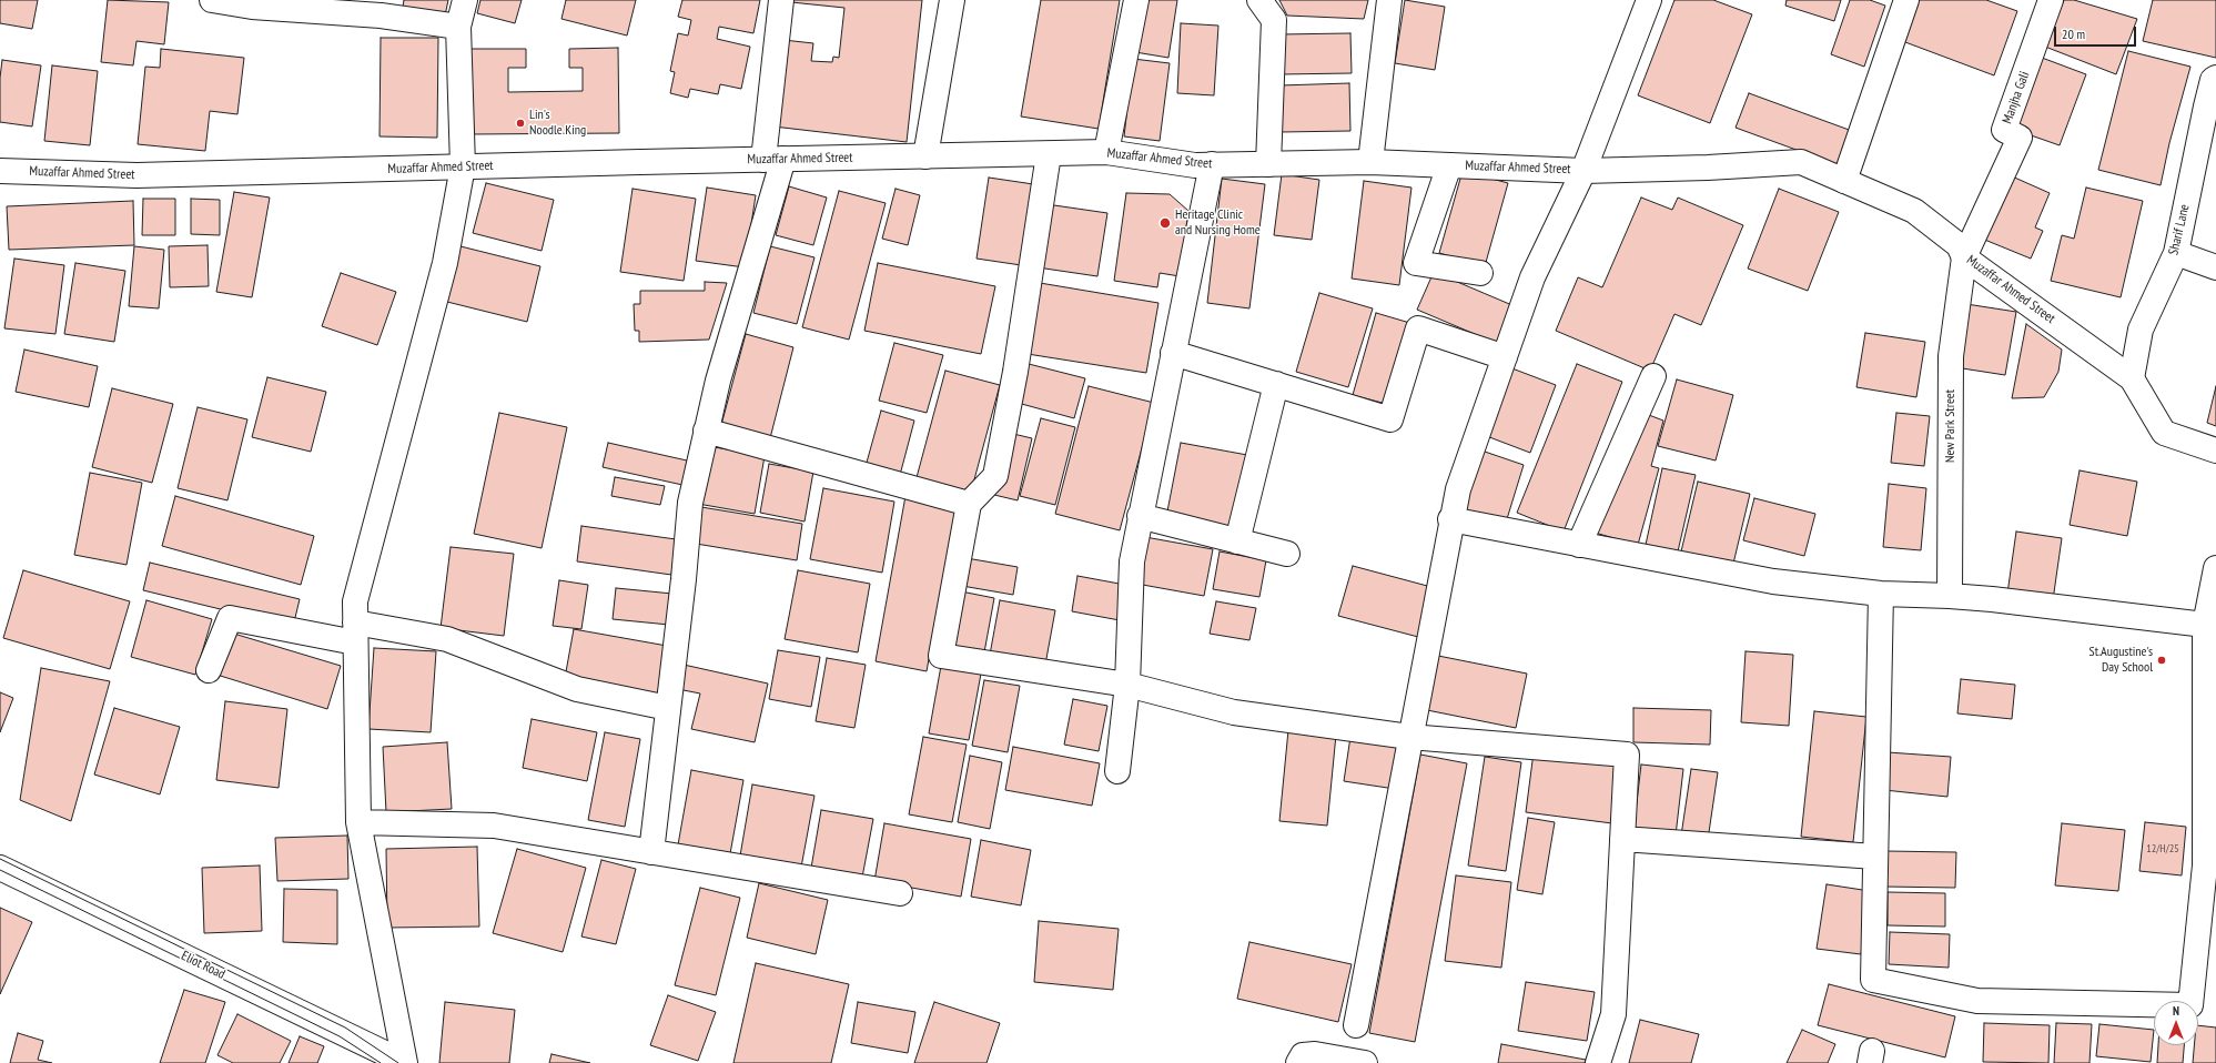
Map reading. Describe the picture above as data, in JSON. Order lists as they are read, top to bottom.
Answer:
{
  "streets": {
    "street": [
      "Manjha Gali",
      "Muzaffar Ahmed Street",
      "Sharif Lane",
      "New Park Street",
      "Eliot Road"
    ]
  },
  "crossings": [
    ["Manjha Gali", "Muzaffar Ahmed Street"],
    ["Manjha Gali", "New Park Street"],
    ["Muzaffar Ahmed Street", "Sharif Lane"],
    ["Muzaffar Ahmed Street", "New Park Street"]
  ],
  "places": ["Lin's Noodle King", "Heritage Clinic and Nursing Home", "St.Augustine's Day School"],
  "house_numbers": ["12/H/25"],
  "scale_bar": "20 m",
  "north": "top"
}
